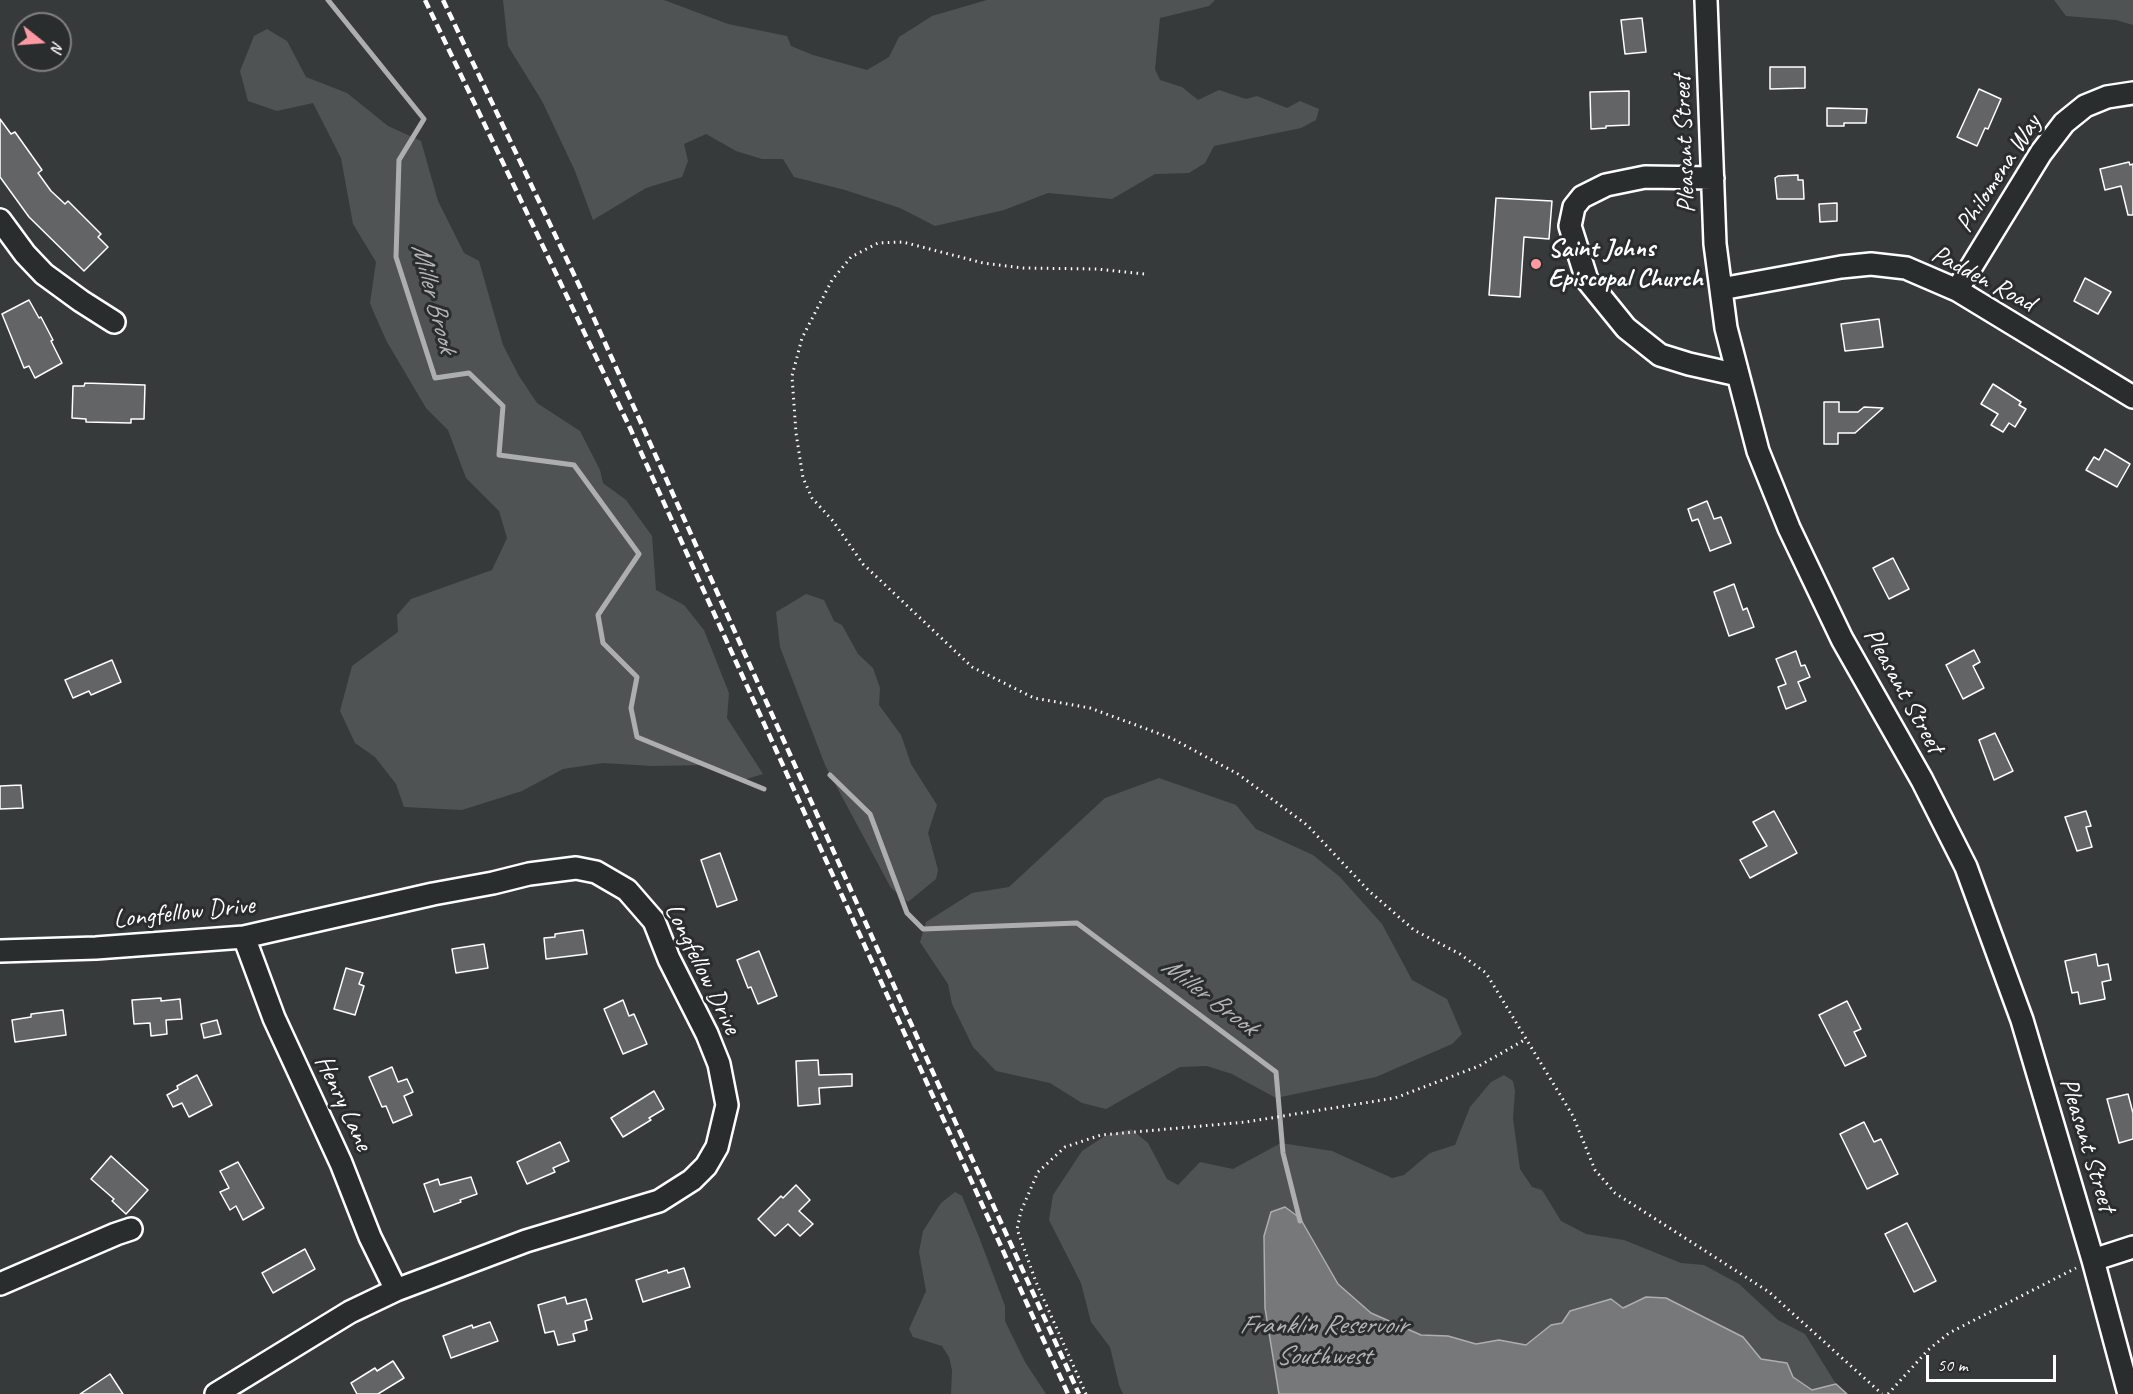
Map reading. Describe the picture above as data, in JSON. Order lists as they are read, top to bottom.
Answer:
{
  "streets": {
    "street": [
      "Pleasant Street",
      "Philomena Way",
      "Padden Road",
      "Longfellow Drive",
      "Henry Lane"
    ]
  },
  "crossings": [
    ["Pleasant Street", "Padden Road"],
    ["Philomena Way", "Padden Road"],
    ["Longfellow Drive", "Henry Lane"]
  ],
  "water": ["Miller Brook", "Franklin Reservoir Southwest"],
  "places": ["Saint Johns Episcopal Church"],
  "scale_bar": "50 m",
  "north": "right"
}
